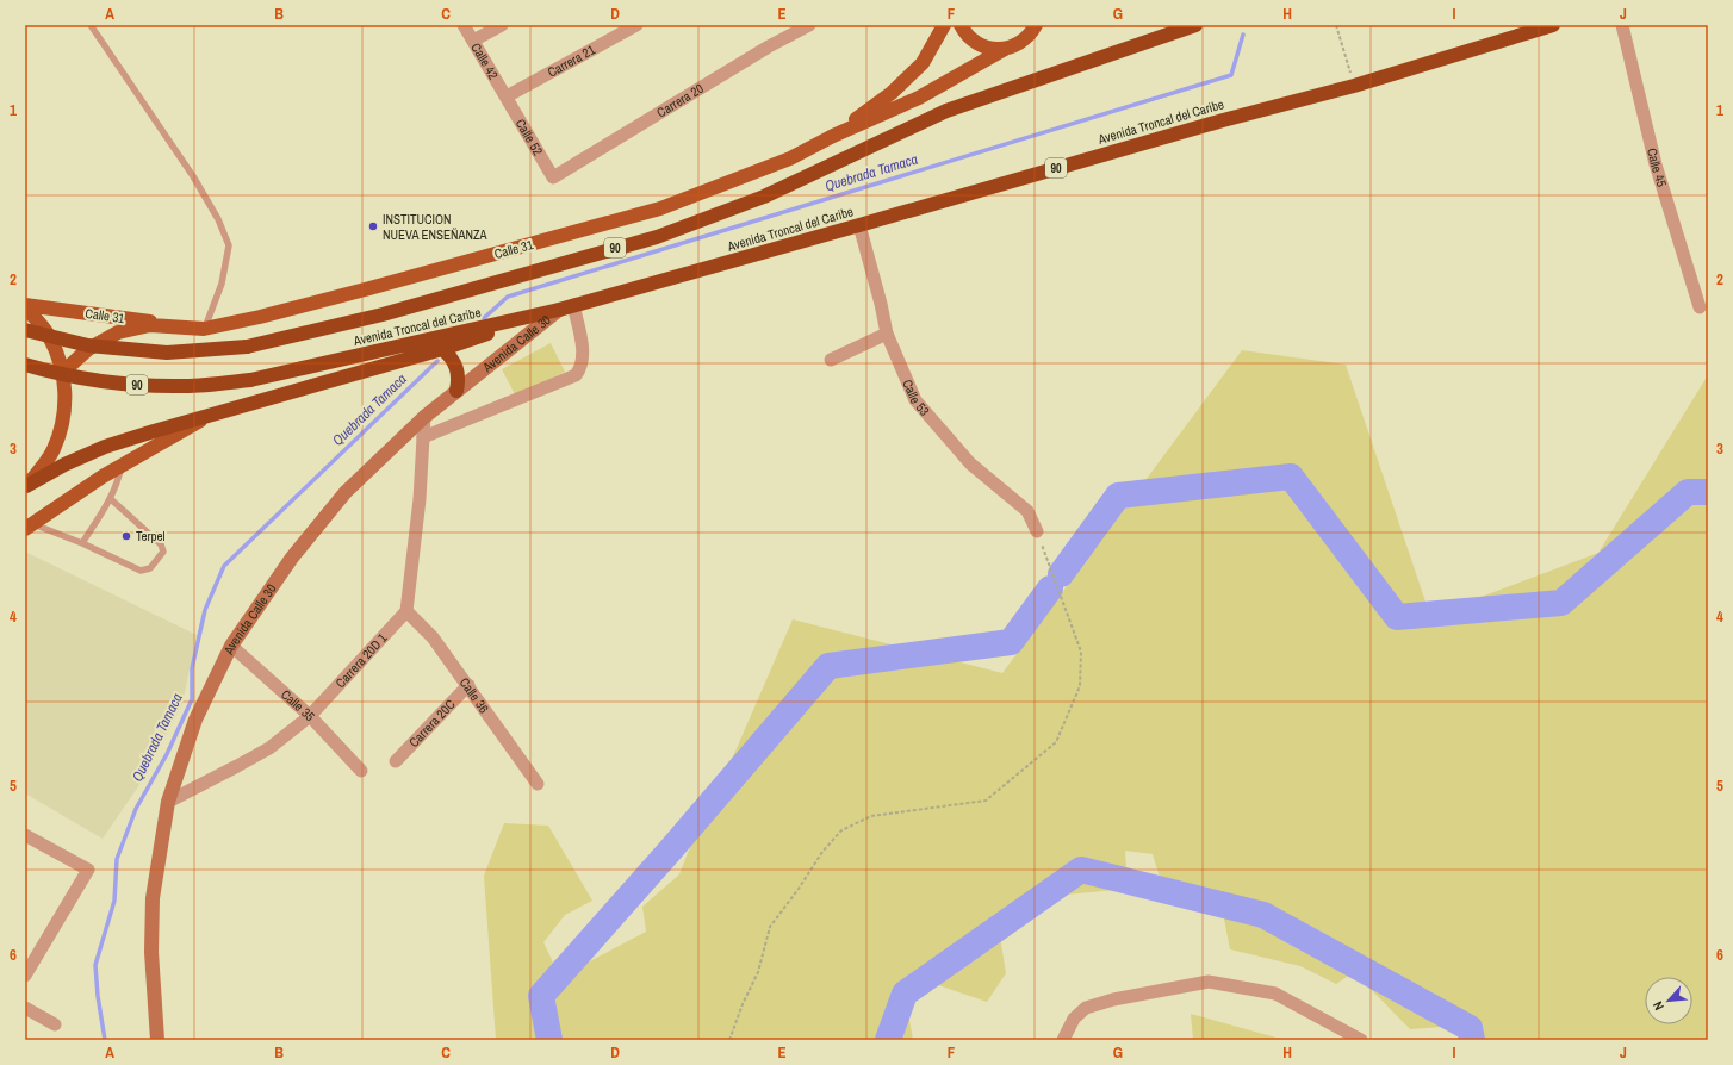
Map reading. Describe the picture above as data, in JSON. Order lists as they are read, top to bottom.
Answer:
{
  "streets": {
    "highway": ["Avenida Troncal del Caribe", "90"],
    "main road": ["Calle 31", "Avenida Calle 30"],
    "street": [
      "Calle 42",
      "Carrera 21",
      "Carrera 20",
      "Calle 52",
      "Calle 45",
      "Calle 53",
      "Carrera 20D 1",
      "Calle 36",
      "Calle 35",
      "Carrera 20C"
    ]
  },
  "crossings": [
    ["Calle 42", "Carrera 21"],
    ["Calle 42", "Calle 52"],
    ["Carrera 21", "Calle 52"],
    ["Carrera 20", "Calle 52"],
    ["Avenida Troncal del Caribe", "Avenida Calle 30"],
    ["Avenida Troncal del Caribe", "Calle 53"],
    ["Avenida Calle 30", "Carrera 20D 1"],
    ["Avenida Calle 30", "Calle 35"],
    ["Carrera 20D 1", "Calle 36"],
    ["Carrera 20D 1", "Calle 35"],
    ["Calle 36", "Carrera 20C"]
  ],
  "water": ["Quebrada Tamaca"],
  "places": ["INSTITUCION NUEVA ENSEÑANZA", "Terpel"],
  "north": "bottom left",
  "grid": {
    "columns": [
      "A",
      "B",
      "C",
      "D",
      "E",
      "F",
      "G",
      "H",
      "I",
      "J"
    ],
    "rows": [
      "1",
      "2",
      "3",
      "4",
      "5",
      "6"
    ]
  }
}
